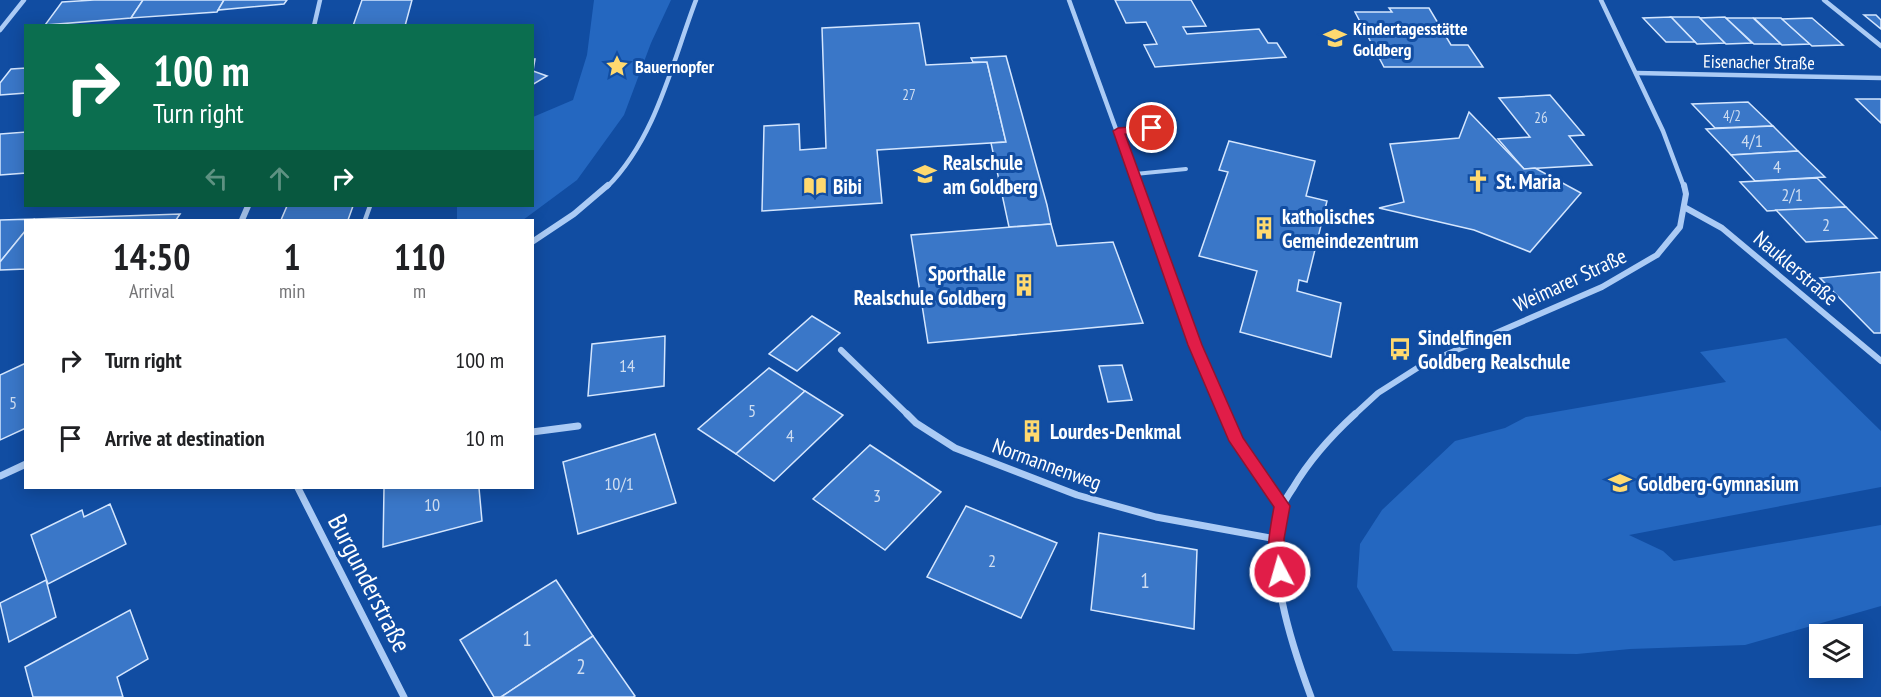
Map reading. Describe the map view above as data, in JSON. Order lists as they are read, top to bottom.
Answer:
{
  "streets": {
    "street": [
      "Eisenacher Straße",
      "Nauklerstraße",
      "Weimarer Straße",
      "Normannenweg",
      "Burgunderstraße"
    ]
  },
  "crossings": [
    ["Eisenacher Straße", "Weimarer Straße"],
    ["Nauklerstraße", "Weimarer Straße"]
  ],
  "places": {
    "school or university": ["Kindertagesstätte Goldberg", "Realschule am Goldberg", "Goldberg-Gymnasium"],
    "place": ["Bauernopfer"],
    "church": ["St. Maria"],
    "library": ["Bibi"],
    "building": ["katholisches Gemeindezentrum", "Sporthalle Realschule Goldberg", "Lourdes-Denkmal"],
    "bus stop": ["Sindelfingen Goldberg Realschule"]
  },
  "house_numbers": [
    "27",
    "4/2",
    "26",
    "4/1",
    "4",
    "2/1",
    "2",
    "14",
    "5",
    "5",
    "4",
    "10/1",
    "3",
    "10",
    "2",
    "1",
    "1",
    "2"
  ],
  "page": {
    "turn": ["100 m", "Turn right"],
    "eta": [
      "14:50",
      "Arrival",
      "1",
      "min",
      "110",
      "m"
    ],
    "list": [
      {
        "name": "Turn right",
        "value": "100 m"
      },
      {
        "name": "Arrive at destination",
        "value": "10 m"
      }
    ]
  }
}
